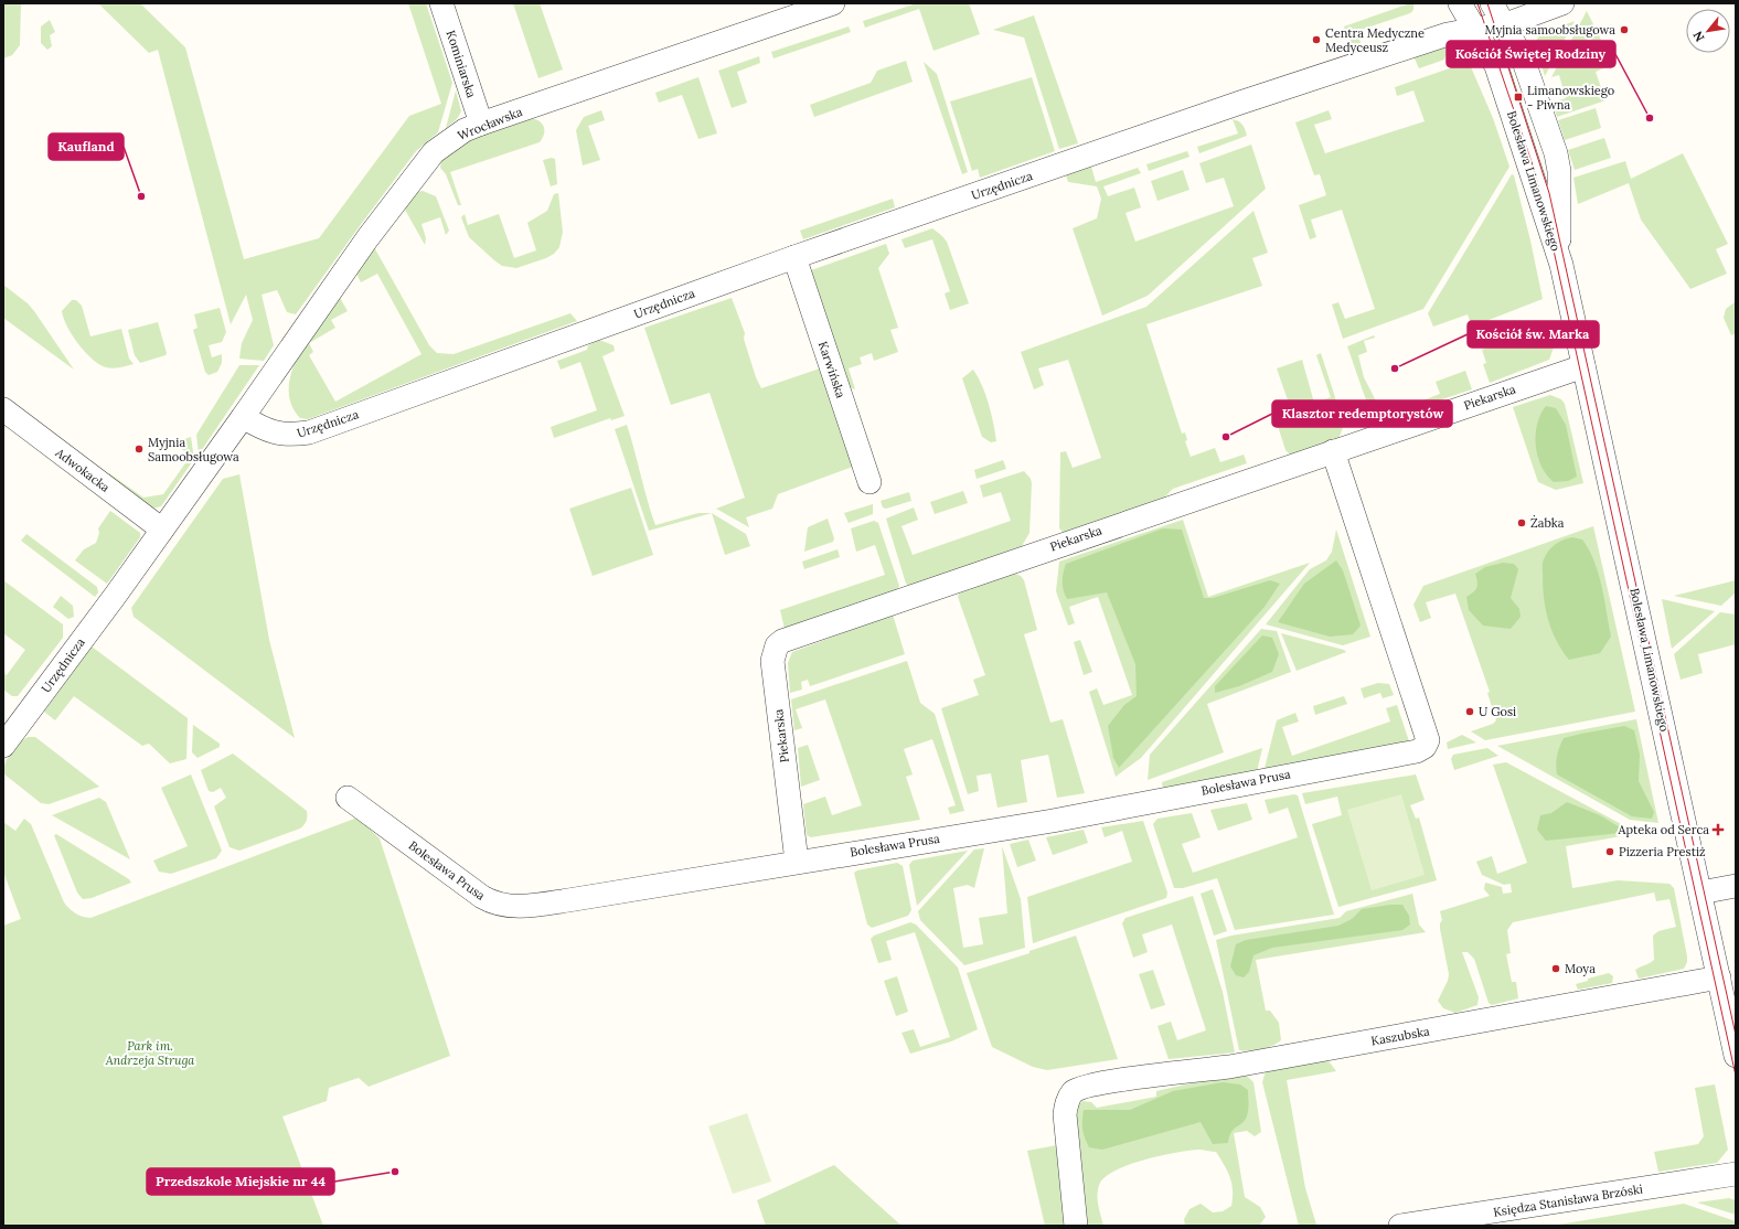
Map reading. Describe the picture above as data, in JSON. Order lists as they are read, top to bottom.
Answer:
{
  "streets": {
    "street": [
      "Kominiarska",
      "Wrocławska",
      "Bolesława Limanowskiego",
      "Urzędnicza",
      "Karwińska",
      "Piekarska",
      "Adwokacka",
      "Bolesława Prusa",
      "Kaszubska",
      "Księdza Stanisława Brzóski"
    ]
  },
  "crossings": [
    ["Kominiarska", "Wrocławska"],
    ["Wrocławska", "Urzędnicza"],
    ["Bolesława Limanowskiego", "Urzędnicza"],
    ["Bolesława Limanowskiego", "Piekarska"],
    ["Bolesława Limanowskiego", "Kaszubska"],
    ["Urzędnicza", "Karwińska"],
    ["Urzędnicza", "Adwokacka"],
    ["Piekarska", "Bolesława Prusa"]
  ],
  "parks": ["Park im. Andrzeja Struga"],
  "places": {
    "other": [
      "Myjnia samoobsługowa",
      "Centra Medyczne Medyceusz",
      "Kościół Świętej Rodziny",
      "Kaufland",
      "Kościół św. Marka",
      "Klasztor redemptorystów",
      "Myjnia Samoobsługowa",
      "Żabka",
      "U Gosi",
      "Pizzeria Prestiż",
      "Moya",
      "Przedszkole Miejskie nr 44"
    ],
    "transit": ["Limanowskiego - Piwna"],
    "health": ["Apteka od Serca"]
  },
  "north": "bottom left"
}
